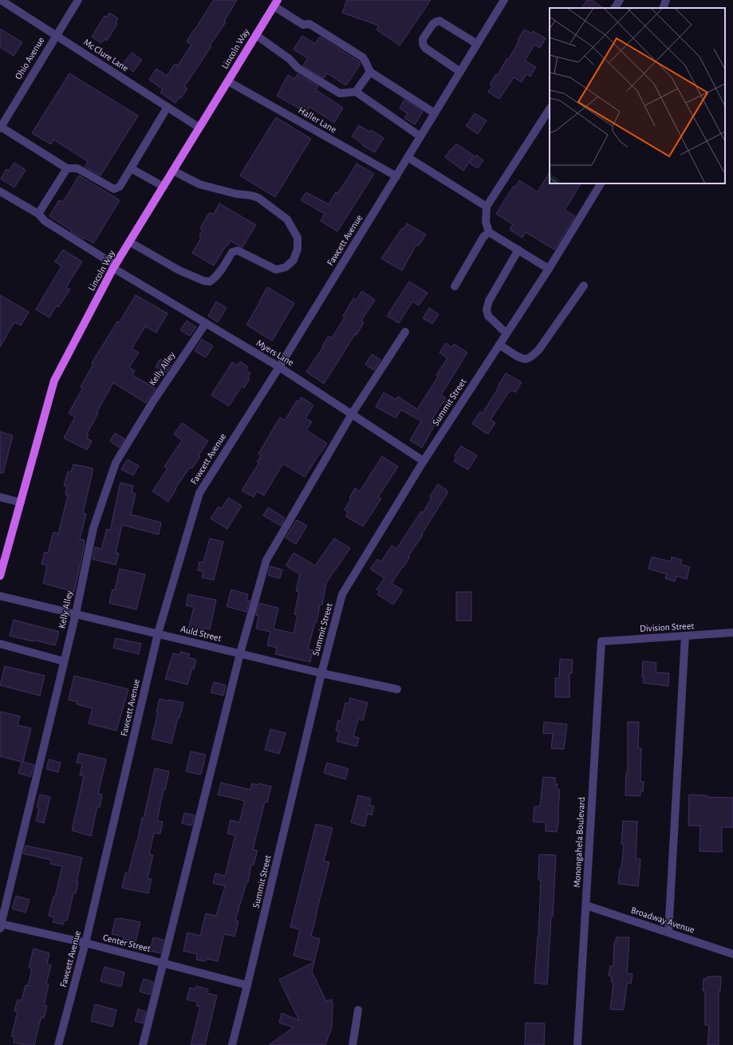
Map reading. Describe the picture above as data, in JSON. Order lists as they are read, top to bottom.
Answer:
{
  "streets": {
    "main road": ["Lincoln Way"],
    "street": [
      "Mc Clure Lane",
      "Ohio Avenue",
      "Haller Lane",
      "Fawcett Avenue",
      "Myers Lane",
      "Kelly Alley",
      "Summit Street",
      "Division Street",
      "Auld Street",
      "Monongahela Boulevard",
      "Broadway Avenue",
      "Center Street"
    ]
  },
  "crossings": [
    ["Lincoln Way", "Mc Clure Lane"],
    ["Lincoln Way", "Haller Lane"],
    ["Lincoln Way", "Myers Lane"],
    ["Mc Clure Lane", "Ohio Avenue"],
    ["Haller Lane", "Fawcett Avenue"],
    ["Fawcett Avenue", "Myers Lane"],
    ["Fawcett Avenue", "Auld Street"],
    ["Fawcett Avenue", "Center Street"],
    ["Myers Lane", "Kelly Alley"],
    ["Myers Lane", "Summit Street"],
    ["Kelly Alley", "Auld Street"],
    ["Kelly Alley", "Center Street"],
    ["Summit Street", "Auld Street"],
    ["Summit Street", "Center Street"],
    ["Division Street", "Monongahela Boulevard"],
    ["Monongahela Boulevard", "Broadway Avenue"]
  ]
}
